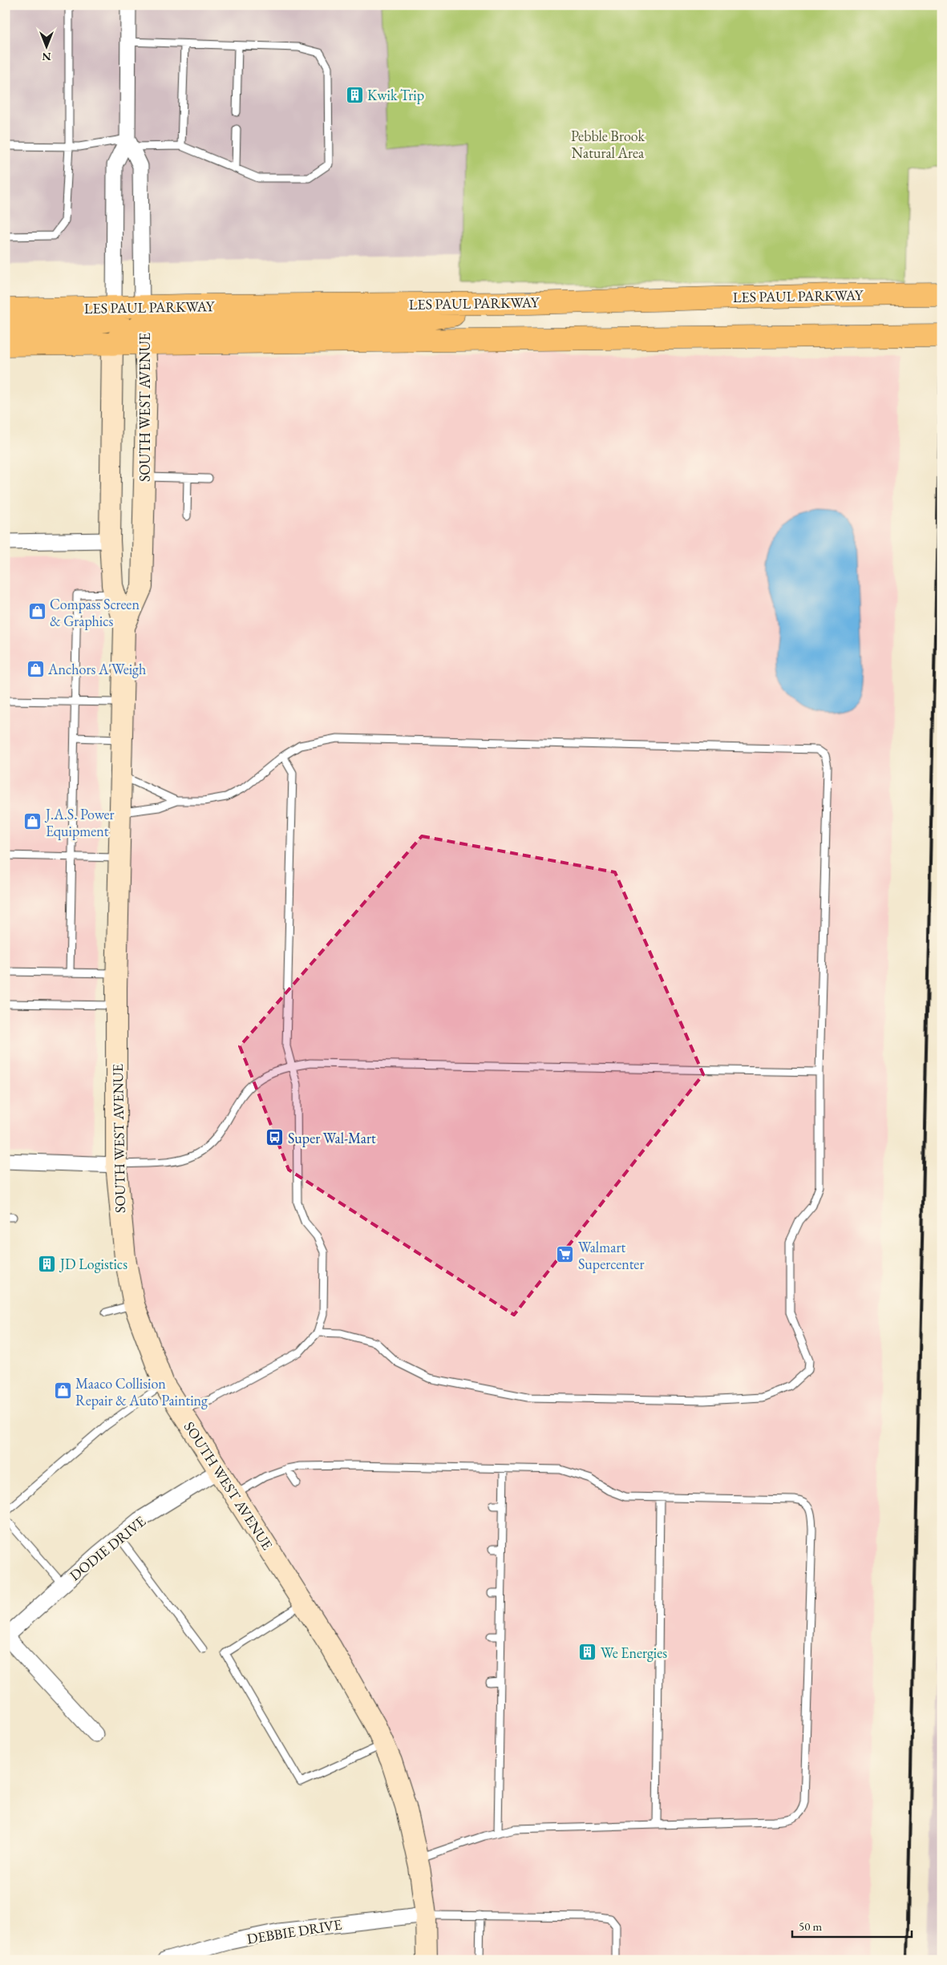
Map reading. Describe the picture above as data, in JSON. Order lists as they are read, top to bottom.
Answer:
{
  "streets": {
    "main road": ["LES PAUL PARKWAY"],
    "street": ["SOUTH WEST AVENUE", "DODIE DRIVE", "DEBBIE DRIVE"]
  },
  "crossings": [
    ["LES PAUL PARKWAY", "SOUTH WEST AVENUE"],
    ["SOUTH WEST AVENUE", "DODIE DRIVE"],
    ["SOUTH WEST AVENUE", "DEBBIE DRIVE"]
  ],
  "parks": ["Pebble Brook Natural Area"],
  "places": {
    "building": ["Kwik Trip", "JD Logistics", "We Energies"],
    "shop": [
      "Compass Screen & Graphics",
      "Anchors A'Weigh",
      "J.A.S. Power Equipment",
      "Maaco Collision Repair & Auto Painting"
    ],
    "bus stop": ["Super Wal-Mart"],
    "supermarket": ["Walmart Supercenter"]
  },
  "scale_bar": "50 m",
  "north": "bottom"
}
